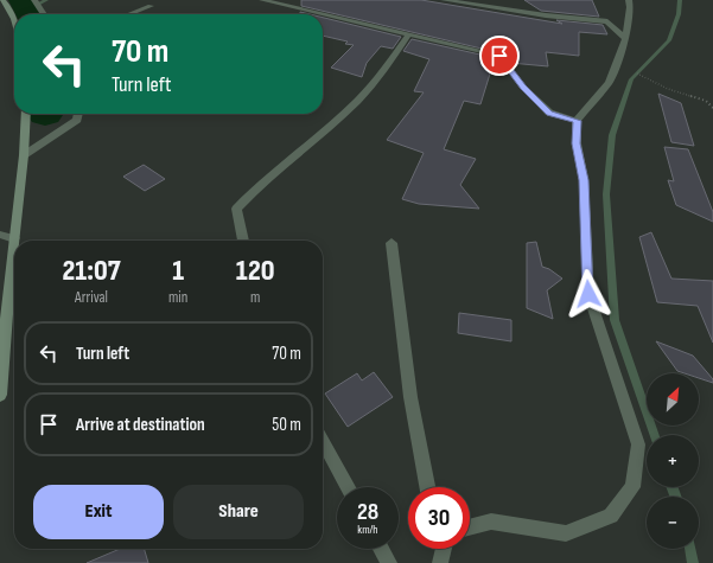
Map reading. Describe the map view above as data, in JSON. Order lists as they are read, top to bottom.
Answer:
{
  "north": "top right",
  "page": {
    "turn": ["70 m", "Turn left"],
    "eta": [
      "21:07",
      "Arrival",
      "1",
      "min",
      "120",
      "m"
    ],
    "list": [
      {
        "name": "Turn left",
        "value": "70 m"
      },
      {
        "name": "Arrive at destination",
        "value": "50 m"
      }
    ],
    "map_buttons": ["+", "−"],
    "buttons": ["Exit", "Share"],
    "speed": "28 km/h",
    "limit": "30"
  }
}
